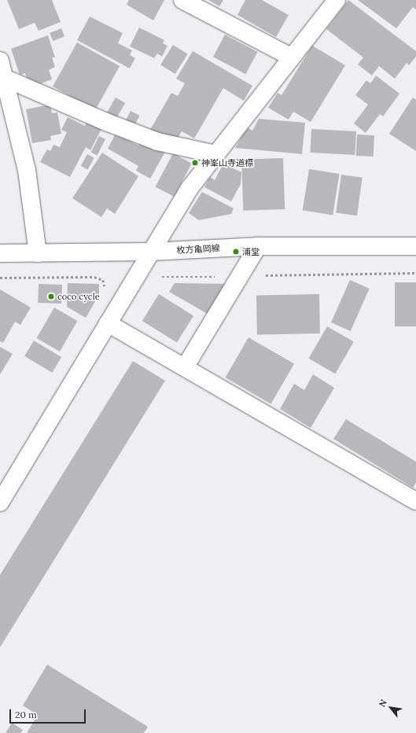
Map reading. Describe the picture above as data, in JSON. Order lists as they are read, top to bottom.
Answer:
{
  "streets": {
    "street": ["枚方亀岡線"]
  },
  "places": ["神峯山寺道標", "浦堂", "coco cycle"],
  "scale_bar": "20 m",
  "north": "top left"
}
